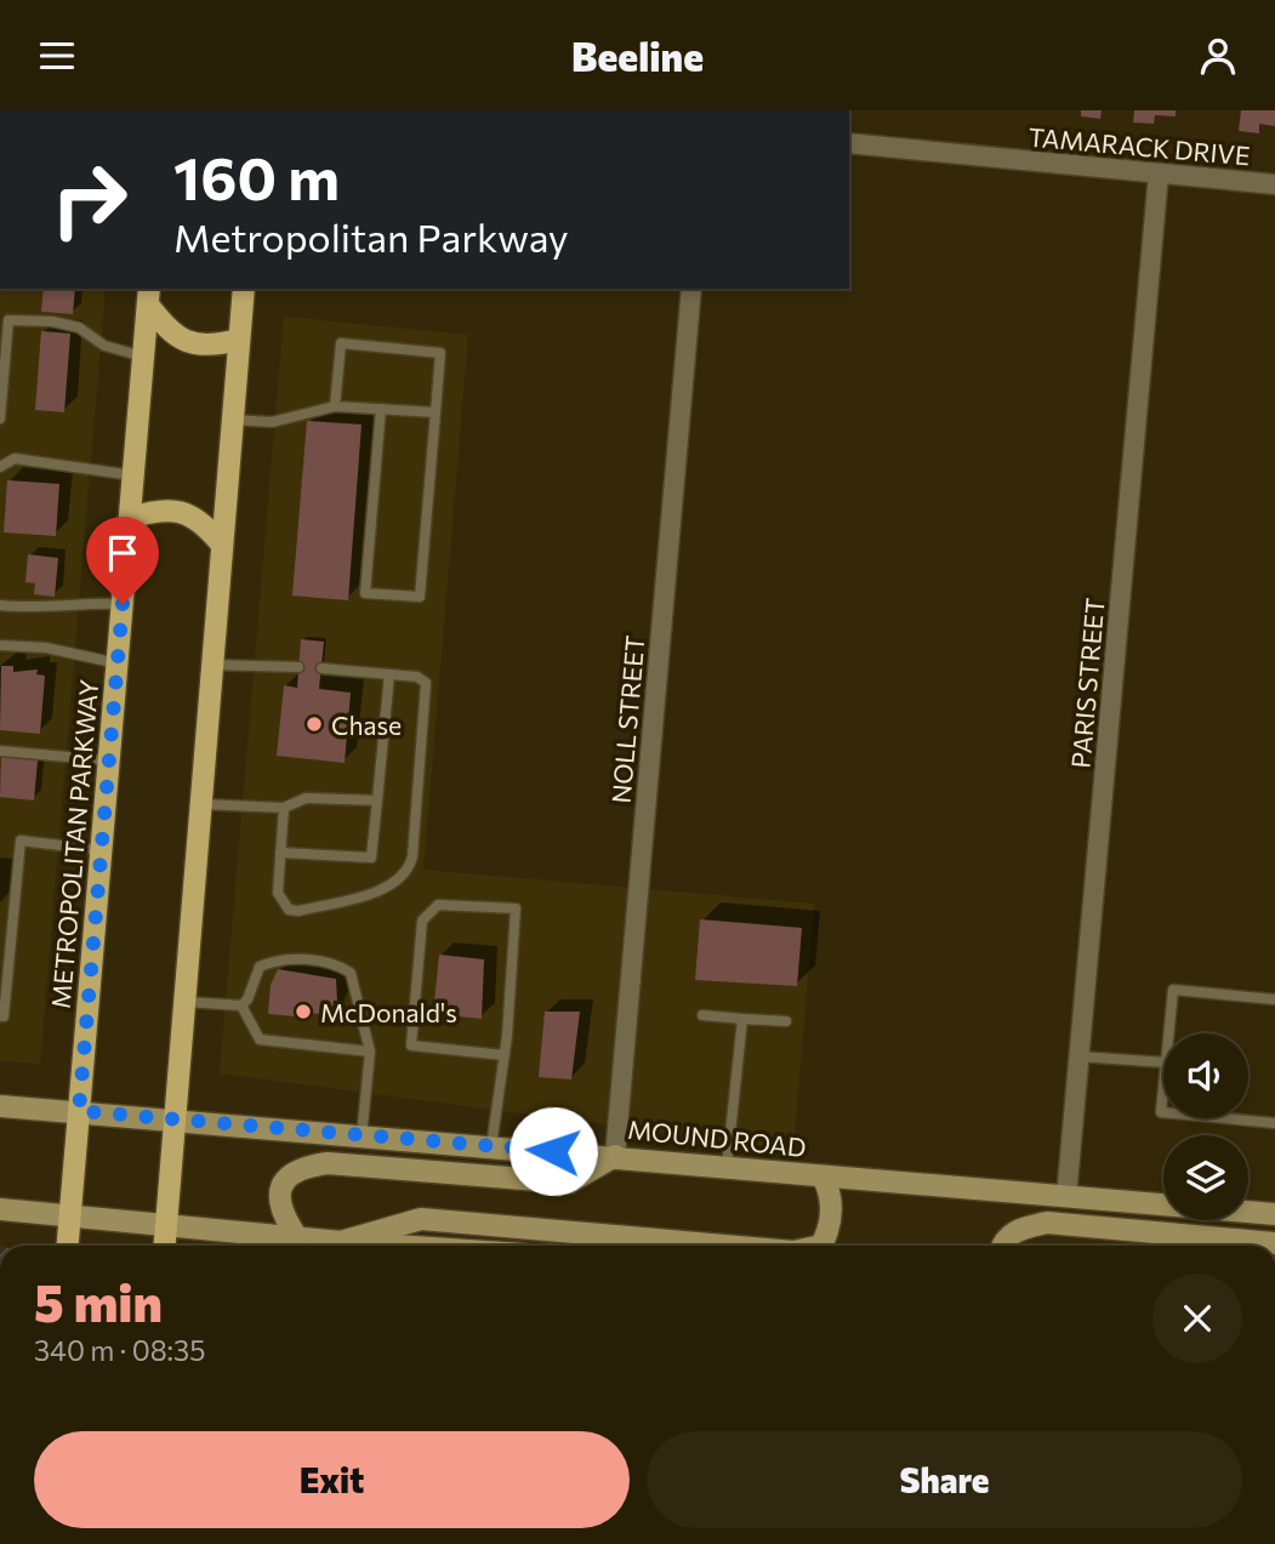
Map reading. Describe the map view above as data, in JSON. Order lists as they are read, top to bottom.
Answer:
{
  "streets": {
    "main road": ["METROPOLITAN PARKWAY", "MOUND ROAD"],
    "street": ["TAMARACK DRIVE", "PARIS STREET", "NOLL STREET"]
  },
  "crossings": [
    ["TAMARACK DRIVE", "PARIS STREET"],
    ["PARIS STREET", "MOUND ROAD"],
    ["NOLL STREET", "MOUND ROAD"],
    ["METROPOLITAN PARKWAY", "MOUND ROAD"]
  ],
  "places": ["Chase", "McDonald's"],
  "page": {
    "header": "Beeline",
    "turn": ["160 m", "Metropolitan Parkway"],
    "heading": ["5 min", "340 m · 08:35"],
    "buttons": ["Exit", "Share"]
  }
}
